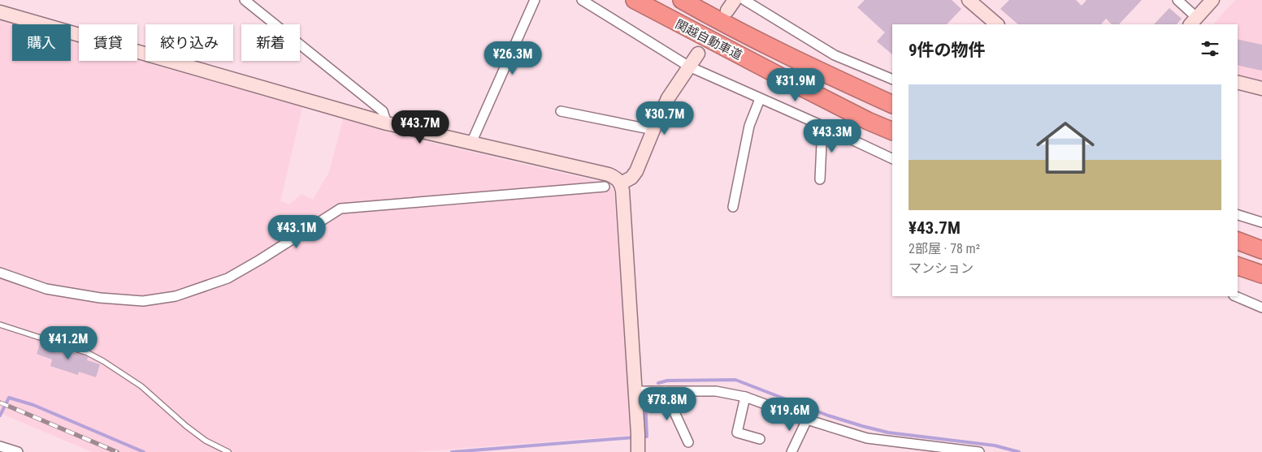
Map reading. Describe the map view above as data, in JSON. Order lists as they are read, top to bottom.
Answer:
{
  "streets": {
    "highway": ["関越自動車道"]
  },
  "page": {
    "chip": [
      "購入",
      "賃貸",
      "絞り込み",
      "新着"
    ],
    "heading": "9件の物件",
    "price": [
      "¥26.3M",
      "¥31.9M",
      "¥30.7M",
      "¥43.7M",
      "¥43.3M",
      "¥43.1M",
      "¥41.2M",
      "¥78.8M",
      "¥19.6M"
    ],
    "list": [
      {
        "name": "¥43.7M",
        "note": "2部屋 · 78 m² · マンション"
      }
    ]
  }
}
